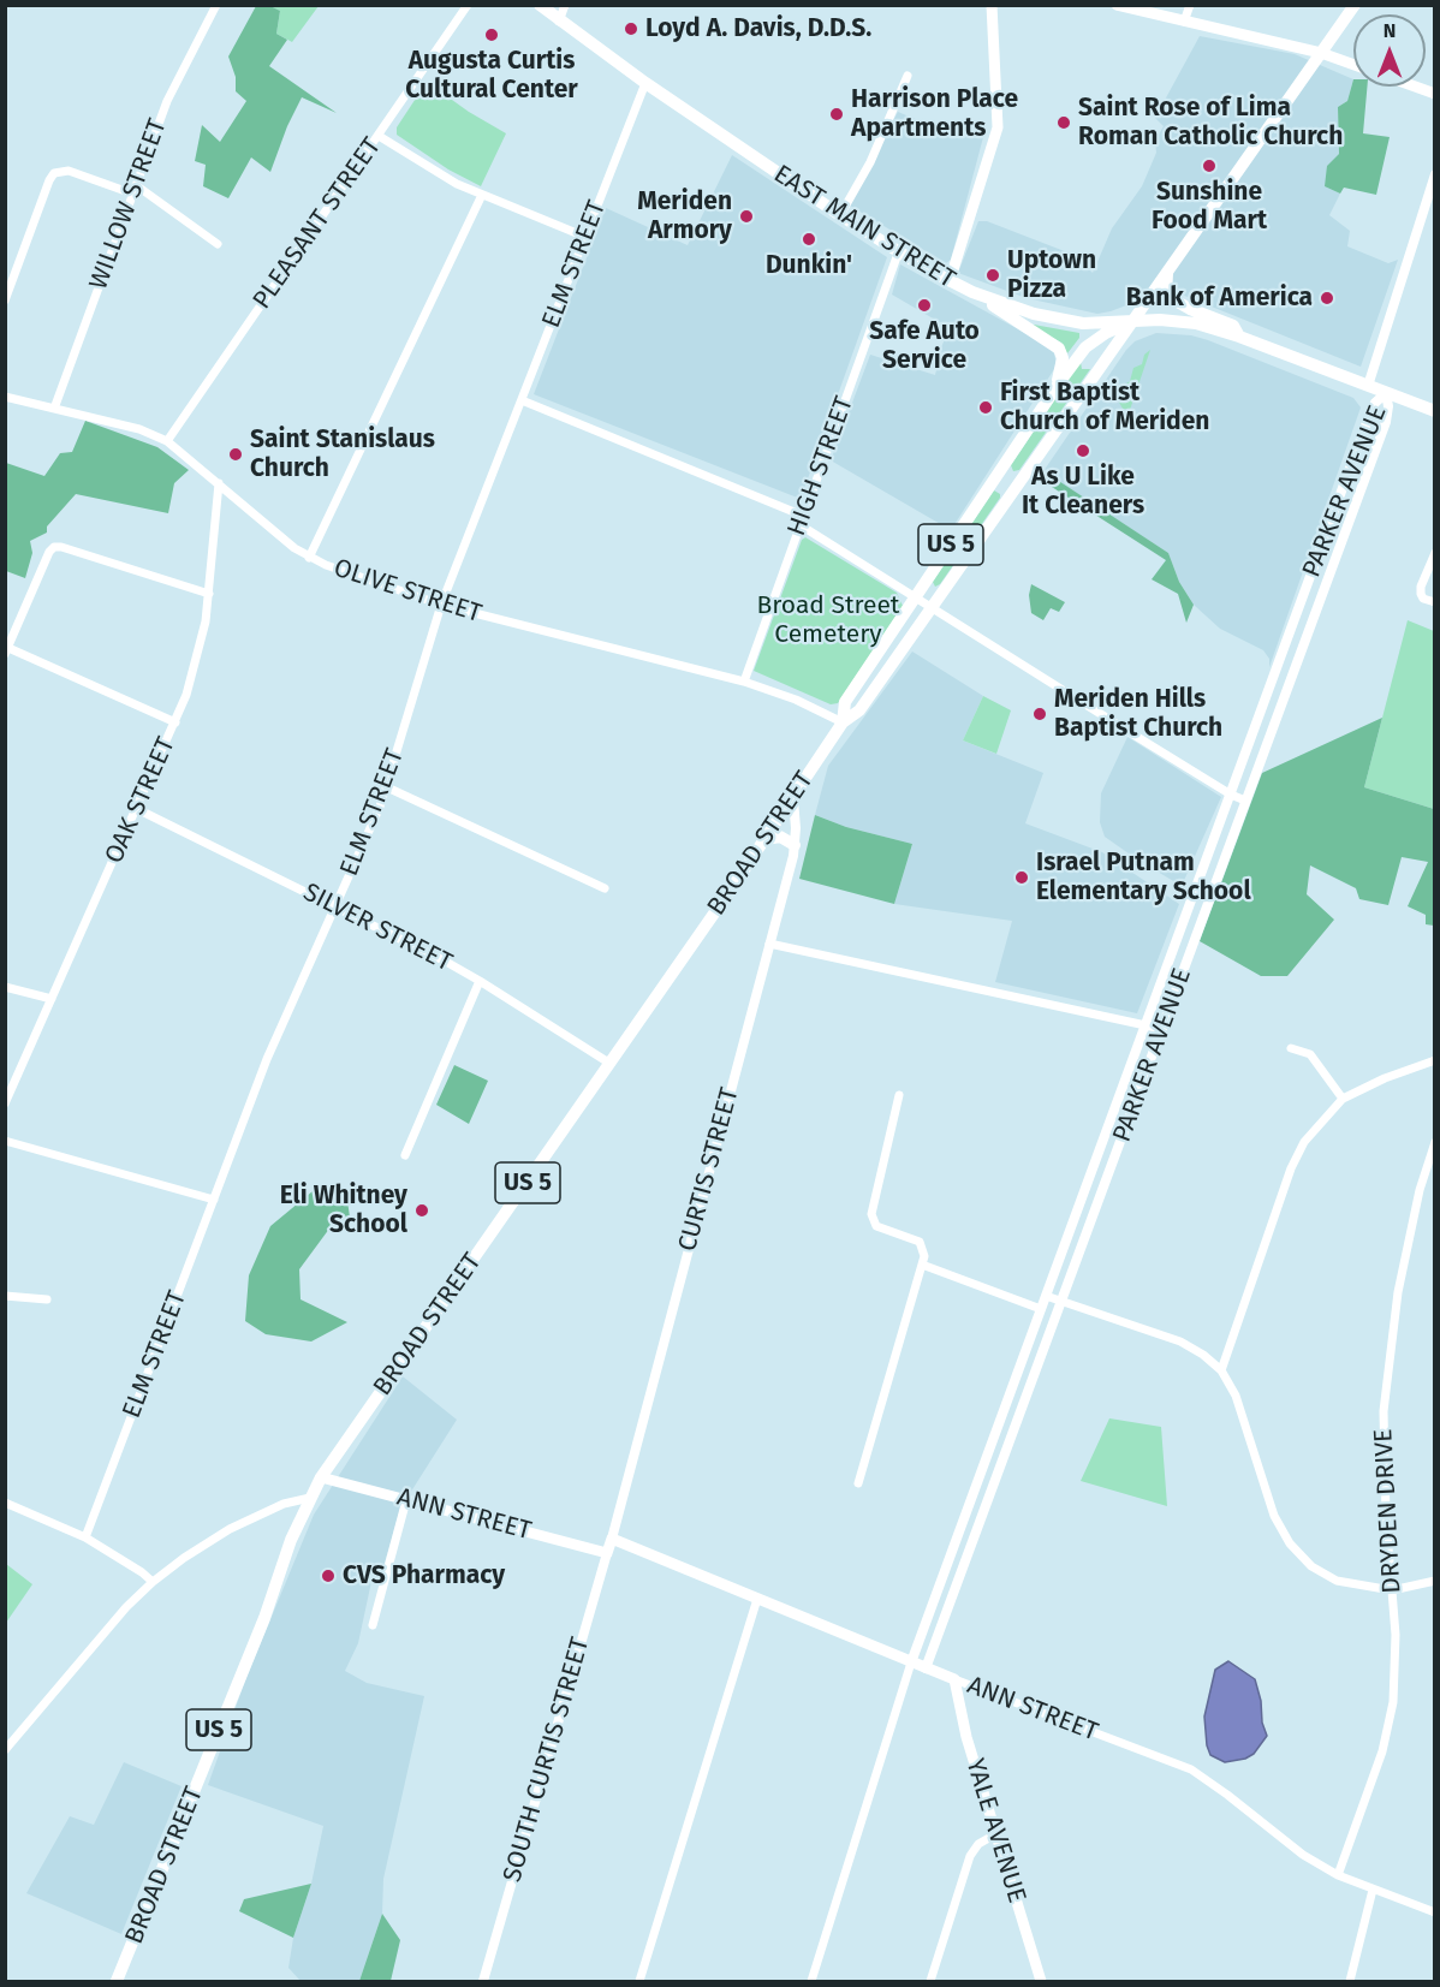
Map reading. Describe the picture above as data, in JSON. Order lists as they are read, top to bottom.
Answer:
{
  "streets": {
    "main road": [
      "EAST MAIN STREET",
      "US 5",
      "BROAD STREET",
      "ANN STREET",
      "SOUTH CURTIS STREET",
      "YALE AVENUE"
    ],
    "street": [
      "WILLOW STREET",
      "PLEASANT STREET",
      "ELM STREET",
      "HIGH STREET",
      "PARKER AVENUE",
      "OLIVE STREET",
      "OAK STREET",
      "SILVER STREET",
      "CURTIS STREET",
      "DRYDEN DRIVE"
    ]
  },
  "crossings": [
    ["WILLOW STREET", "OLIVE STREET"],
    ["PLEASANT STREET", "OLIVE STREET"],
    ["EAST MAIN STREET", "ELM STREET"],
    ["EAST MAIN STREET", "HIGH STREET"],
    ["EAST MAIN STREET", "PARKER AVENUE"],
    ["EAST MAIN STREET", "BROAD STREET"],
    ["ELM STREET", "OLIVE STREET"],
    ["ELM STREET", "SILVER STREET"],
    ["HIGH STREET", "OLIVE STREET"],
    ["PARKER AVENUE", "ANN STREET"],
    ["OLIVE STREET", "OAK STREET"],
    ["OLIVE STREET", "BROAD STREET"],
    ["OAK STREET", "SILVER STREET"],
    ["BROAD STREET", "SILVER STREET"],
    ["BROAD STREET", "CURTIS STREET"],
    ["BROAD STREET", "ANN STREET"],
    ["CURTIS STREET", "ANN STREET"],
    ["CURTIS STREET", "SOUTH CURTIS STREET"],
    ["DRYDEN DRIVE", "ANN STREET"],
    ["ANN STREET", "SOUTH CURTIS STREET"],
    ["ANN STREET", "YALE AVENUE"]
  ],
  "parks": ["Broad Street Cemetery"],
  "places": [
    "Loyd A. Davis, D.D.S.",
    "Augusta Curtis Cultural Center",
    "Harrison Place Apartments",
    "Saint Rose of Lima Roman Catholic Church",
    "Sunshine Food Mart",
    "Meriden Armory",
    "Dunkin'",
    "Uptown Pizza",
    "Bank of America",
    "Safe Auto Service",
    "First Baptist Church of Meriden",
    "As U Like It Cleaners",
    "Saint Stanislaus Church",
    "Meriden Hills Baptist Church",
    "Israel Putnam Elementary School",
    "Eli Whitney School",
    "CVS Pharmacy"
  ],
  "north": "top"
}
